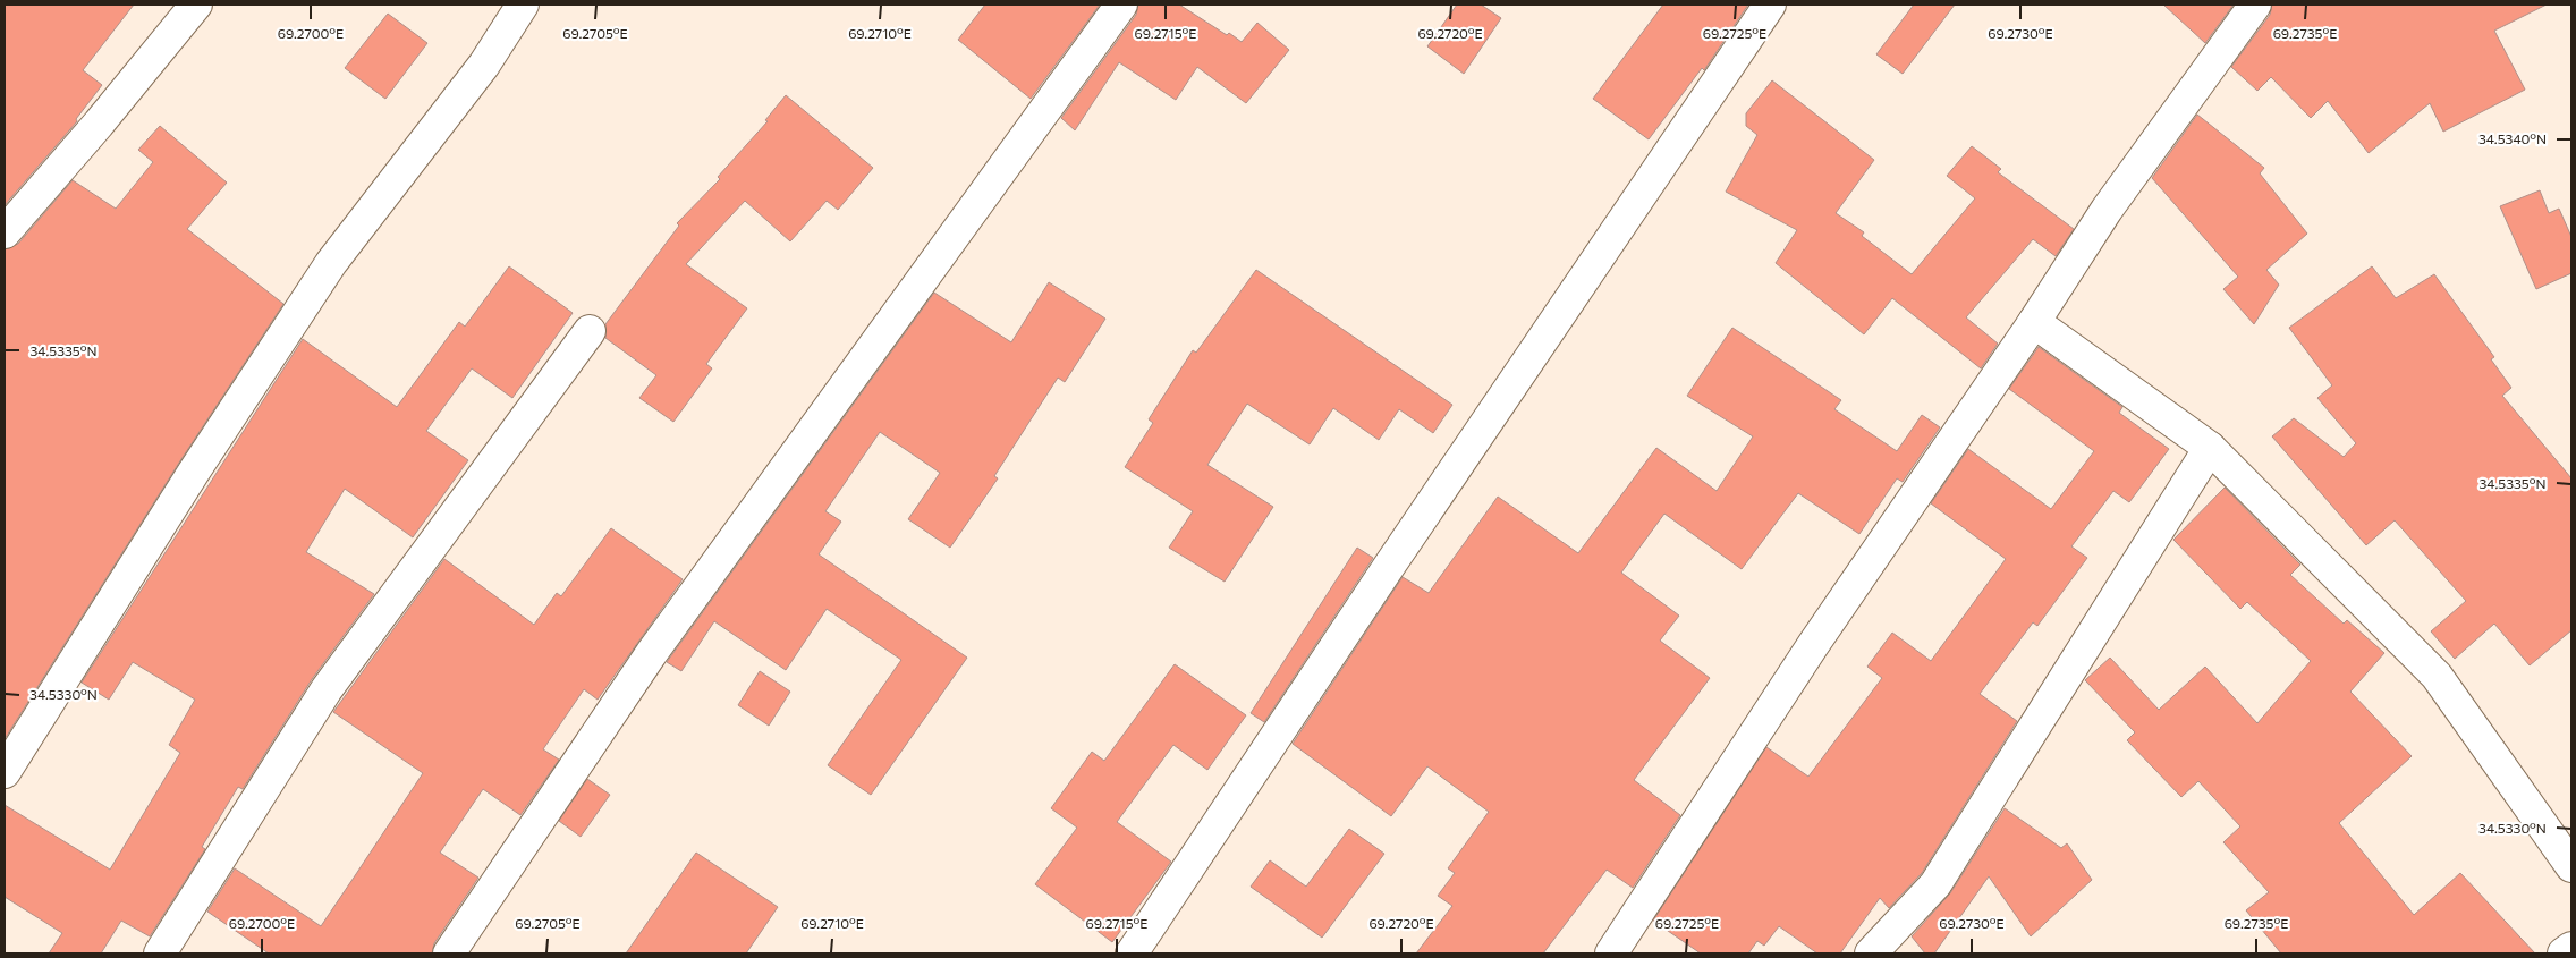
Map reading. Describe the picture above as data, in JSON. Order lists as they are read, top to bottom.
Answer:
{
  "coordinates": [
    "69.2700°E",
    "69.2705°E",
    "69.2710°E",
    "69.2715°E",
    "69.2720°E",
    "69.2725°E",
    "69.2730°E",
    "69.2735°E",
    "34.5340°N",
    "34.5335°N",
    "34.5330°N"
  ]
}
